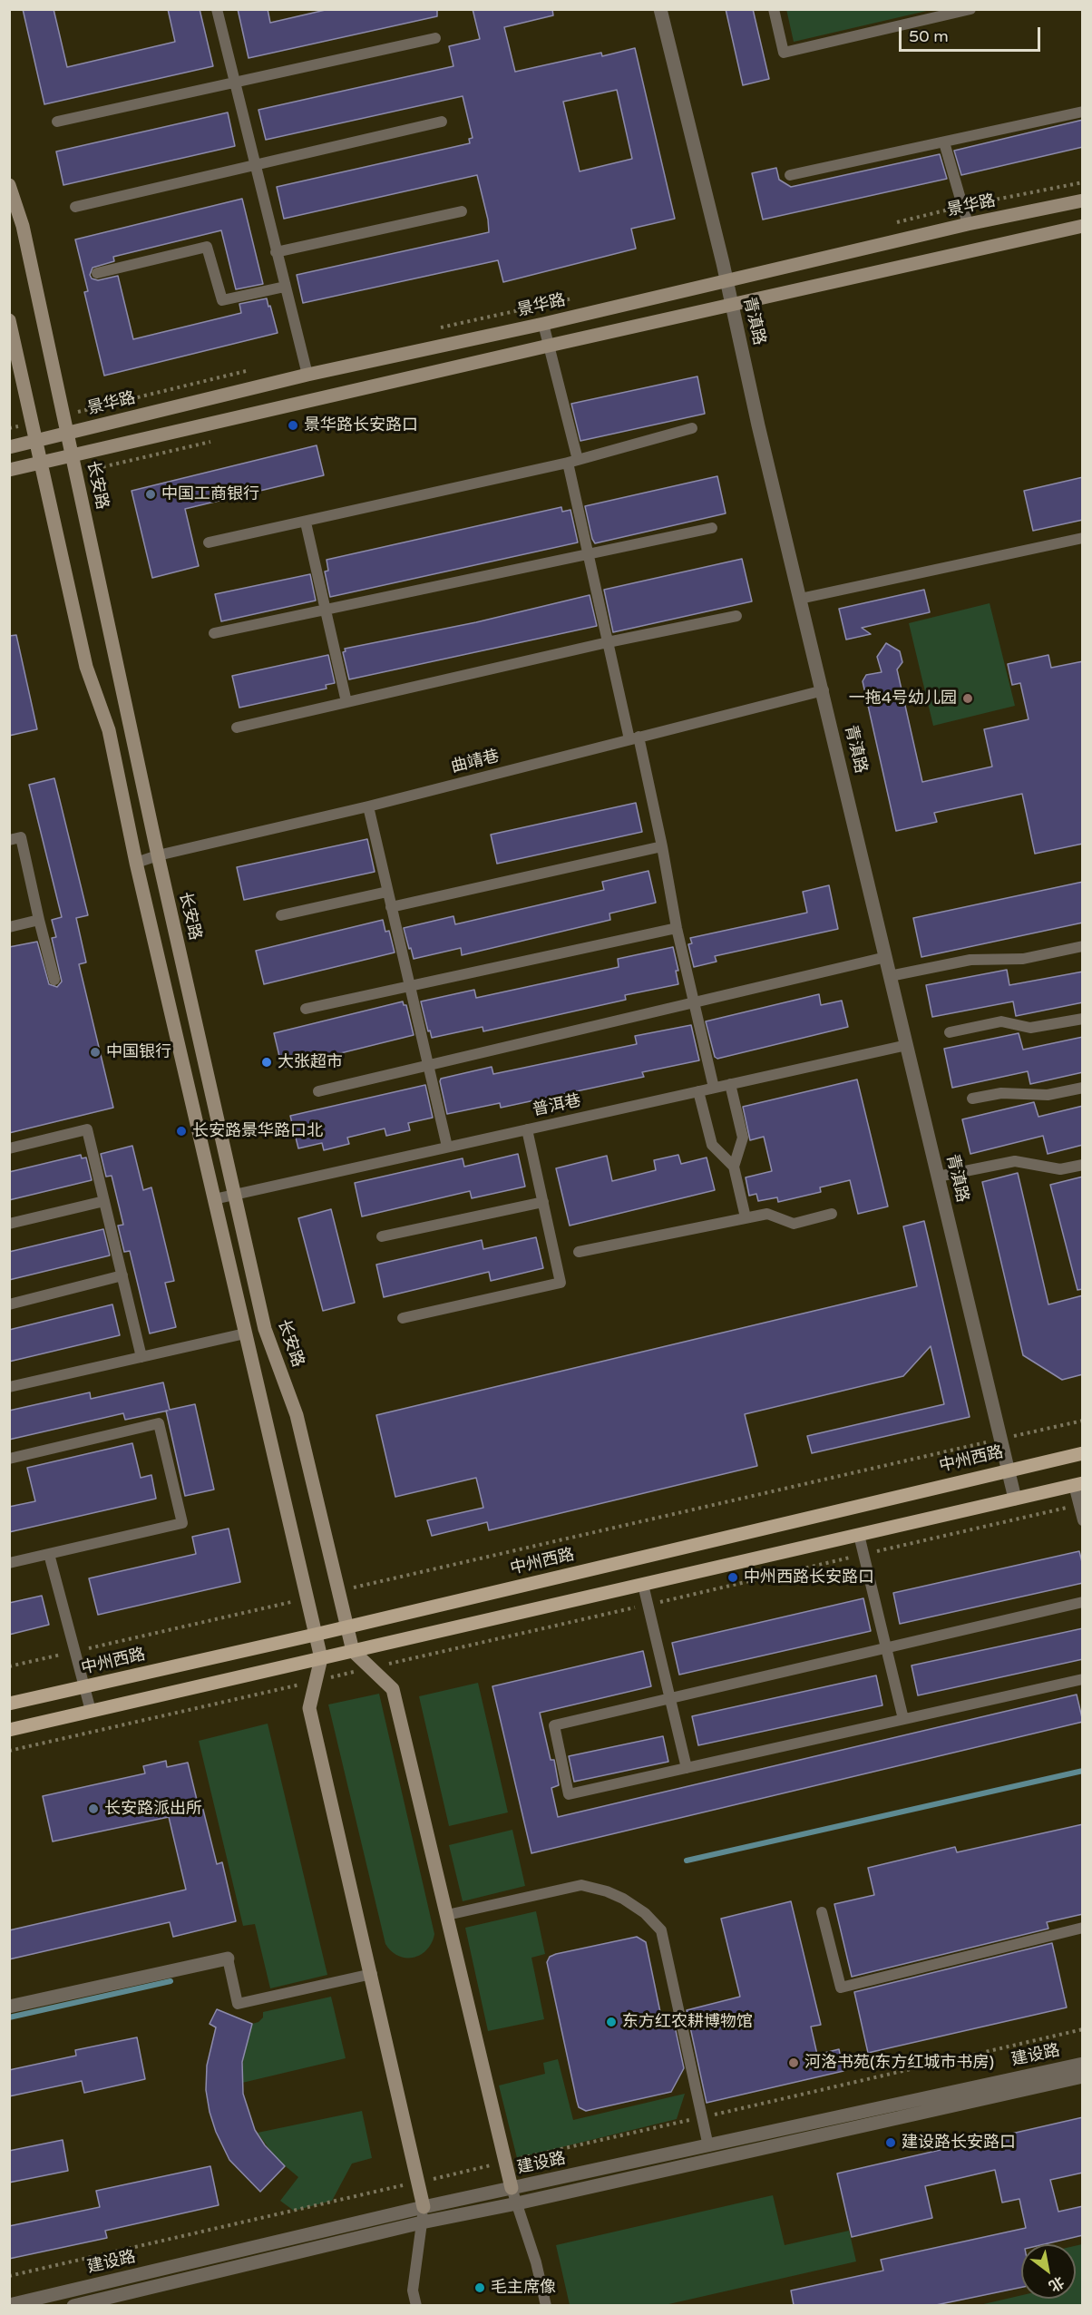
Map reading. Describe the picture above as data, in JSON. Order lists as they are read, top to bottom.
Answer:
{
  "streets": {
    "main road": ["景华路", "长安路", "中州西路"],
    "street": ["青滇路", "建设路"],
    "lane": ["曲靖巷", "普洱巷"]
  },
  "crossings": [
    ["景华路", "青滇路"],
    ["景华路", "长安路"],
    ["青滇路", "曲靖巷"],
    ["青滇路", "普洱巷"],
    ["青滇路", "中州西路"],
    ["长安路", "曲靖巷"],
    ["长安路", "普洱巷"],
    ["长安路", "中州西路"]
  ],
  "places": [
    "景华路长安路口",
    "中国工商银行",
    "一拖4号幼儿园",
    "中国银行",
    "大张超市",
    "长安路景华路口北",
    "中州西路长安路口",
    "长安路派出所",
    "东方红农耕博物馆",
    "河洛书苑(东方红城市书房)",
    "建设路长安路口",
    "毛主席像"
  ],
  "scale_bar": "50 m",
  "north": "bottom right"
}
